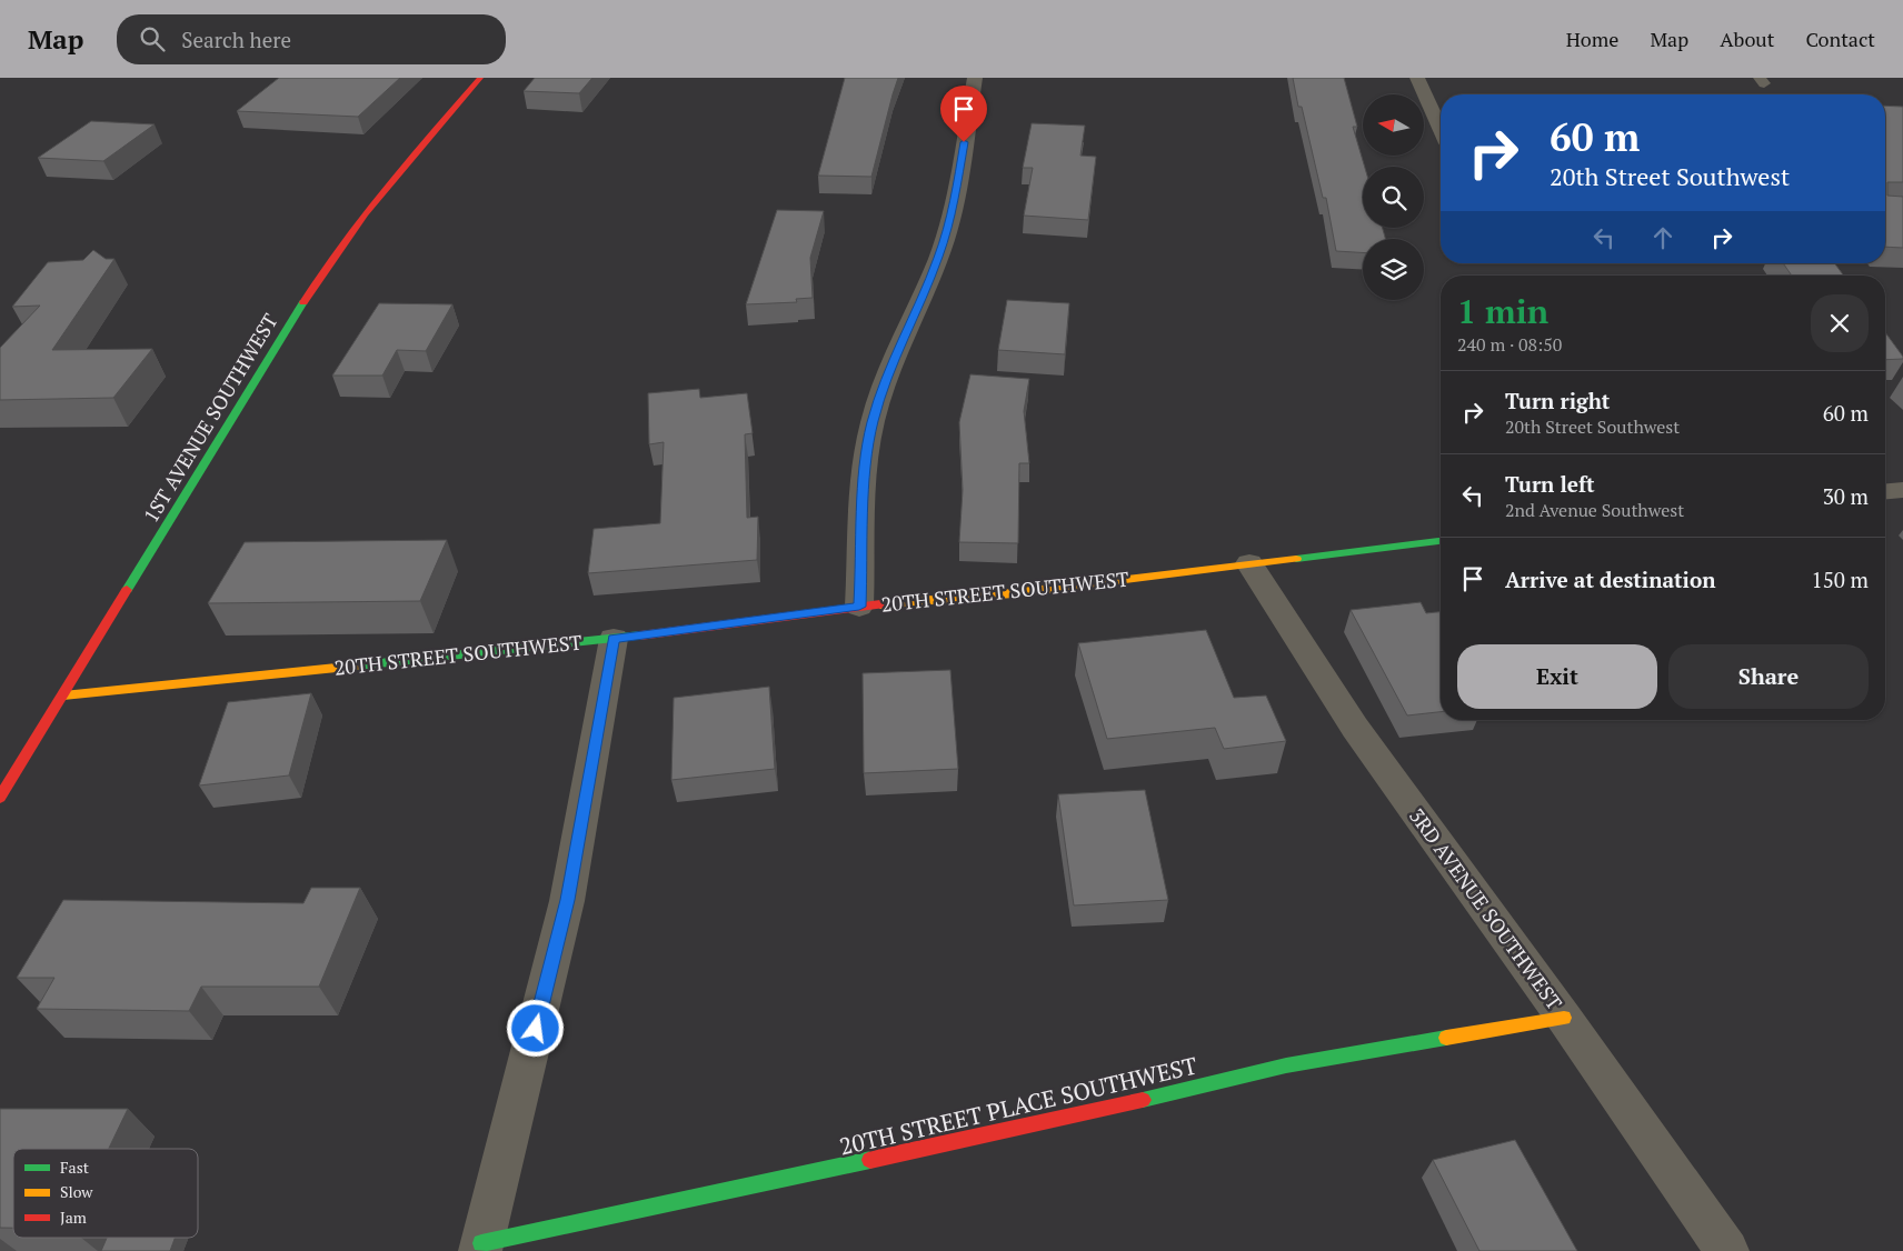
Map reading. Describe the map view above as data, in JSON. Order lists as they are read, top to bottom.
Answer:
{
  "streets": {
    "street": [
      "1ST AVENUE SOUTHWEST",
      "20TH STREET SOUTHWEST",
      "3RD AVENUE SOUTHWEST",
      "20TH STREET PLACE SOUTHWEST"
    ]
  },
  "crossings": [
    ["1ST AVENUE SOUTHWEST", "20TH STREET SOUTHWEST"],
    ["20TH STREET SOUTHWEST", "3RD AVENUE SOUTHWEST"],
    ["3RD AVENUE SOUTHWEST", "20TH STREET PLACE SOUTHWEST"]
  ],
  "legend": ["Fast", "Slow", "Jam"],
  "north": "left",
  "page": {
    "header": "Map",
    "search": "Search here",
    "nav": [
      "Home",
      "Map",
      "About",
      "Contact"
    ],
    "turn": ["60 m", "20th Street Southwest"],
    "heading": ["1 min", "240 m · 08:50"],
    "list": [
      {
        "name": "Turn right",
        "note": "20th Street Southwest",
        "value": "60 m"
      },
      {
        "name": "Turn left",
        "note": "2nd Avenue Southwest",
        "value": "30 m"
      },
      {
        "name": "Arrive at destination",
        "value": "150 m"
      }
    ],
    "buttons": ["Exit", "Share"]
  }
}
